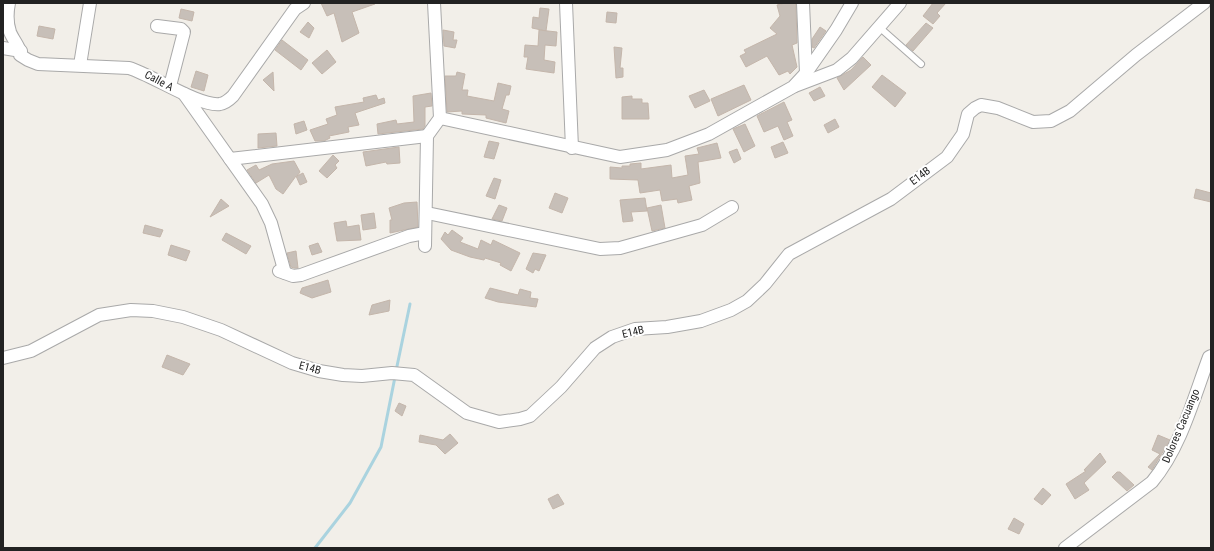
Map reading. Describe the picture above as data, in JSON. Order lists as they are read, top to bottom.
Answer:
{
  "streets": {
    "street": ["Calle A", "E14B", "Dolores Cacuango"]
  }
}
